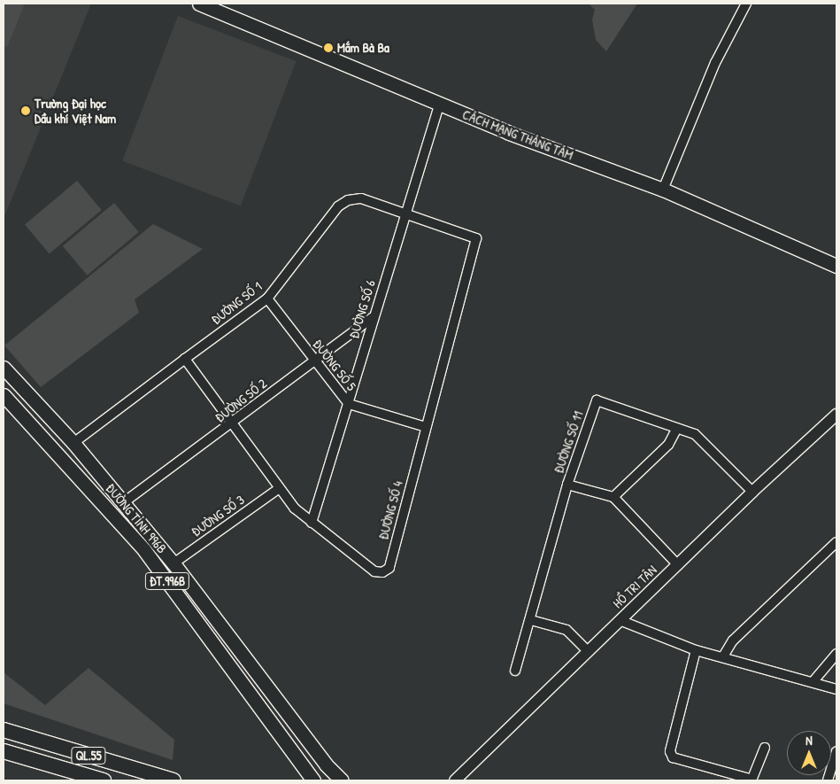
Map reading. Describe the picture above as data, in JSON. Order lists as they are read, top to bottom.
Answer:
{
  "streets": {
    "highway": ["QL.55"],
    "main road": ["CÁCH MẠNG THÁNG TÁM", "ĐƯỜNG TỈNH 996B", "ĐT.996B"],
    "street": [
      "ĐƯỜNG SỐ 1",
      "ĐƯỜNG SỐ 6",
      "ĐƯỜNG SỐ 5",
      "ĐƯỜNG SỐ 2",
      "ĐƯỜNG SỐ 11",
      "ĐƯỜNG SỐ 4",
      "ĐƯỜNG SỐ 3",
      "HỒ TRI TÂN"
    ]
  },
  "crossings": [
    ["CÁCH MẠNG THÁNG TÁM", "ĐƯỜNG SỐ 6"],
    ["ĐƯỜNG SỐ 1", "ĐƯỜNG SỐ 6"],
    ["ĐƯỜNG SỐ 1", "ĐƯỜNG SỐ 5"],
    ["ĐƯỜNG SỐ 1", "ĐƯỜNG SỐ 4"],
    ["ĐƯỜNG SỐ 1", "ĐƯỜNG TỈNH 996B"],
    ["ĐƯỜNG SỐ 6", "ĐƯỜNG SỐ 5"],
    ["ĐƯỜNG SỐ 6", "ĐƯỜNG SỐ 2"],
    ["ĐƯỜNG SỐ 6", "ĐƯỜNG SỐ 4"],
    ["ĐƯỜNG SỐ 5", "ĐƯỜNG SỐ 2"],
    ["ĐƯỜNG SỐ 5", "ĐƯỜNG SỐ 4"],
    ["ĐƯỜNG SỐ 2", "ĐƯỜNG SỐ 4"],
    ["ĐƯỜNG SỐ 2", "ĐƯỜNG TỈNH 996B"],
    ["ĐƯỜNG SỐ 11", "HỒ TRI TÂN"],
    ["ĐƯỜNG SỐ 4", "ĐƯỜNG SỐ 3"],
    ["ĐƯỜNG SỐ 3", "ĐƯỜNG TỈNH 996B"]
  ],
  "places": ["Mắm Bà Ba", "Trường Đại học Dầu khí Việt Nam"],
  "north": "top"
}
